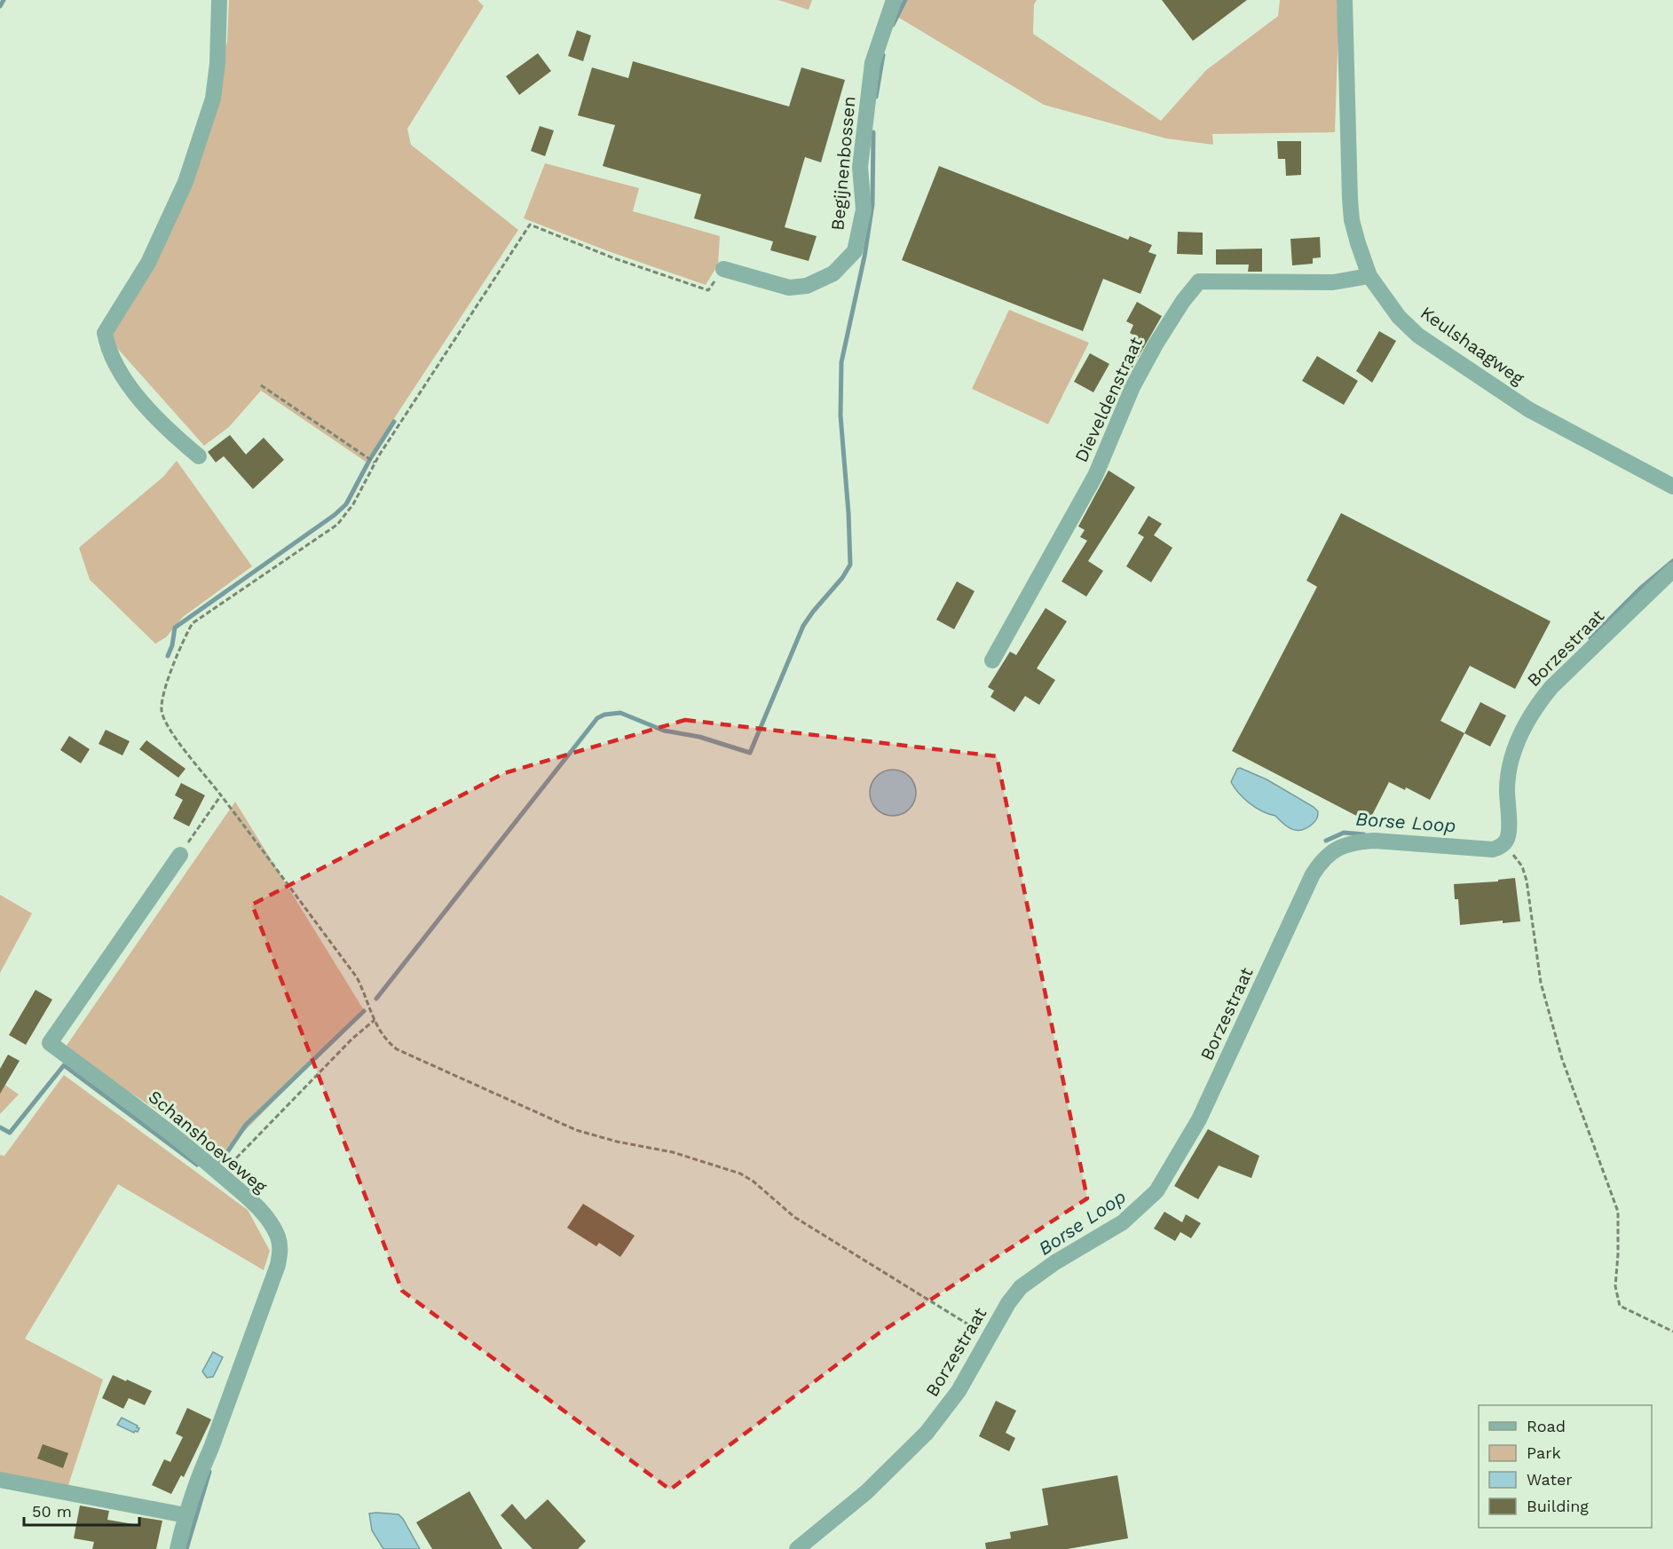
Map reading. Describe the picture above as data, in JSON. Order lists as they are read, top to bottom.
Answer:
{
  "streets": {
    "street": [
      "Begijnenbossen",
      "Keulshaagweg",
      "Dieveldenstraat",
      "Borzestraat",
      "Schanshoeveweg"
    ]
  },
  "crossings": [
    ["Keulshaagweg", "Dieveldenstraat"]
  ],
  "water": ["Borse Loop"],
  "legend": [
    "Road",
    "Park",
    "Water",
    "Building"
  ],
  "scale_bar": "50 m"
}
